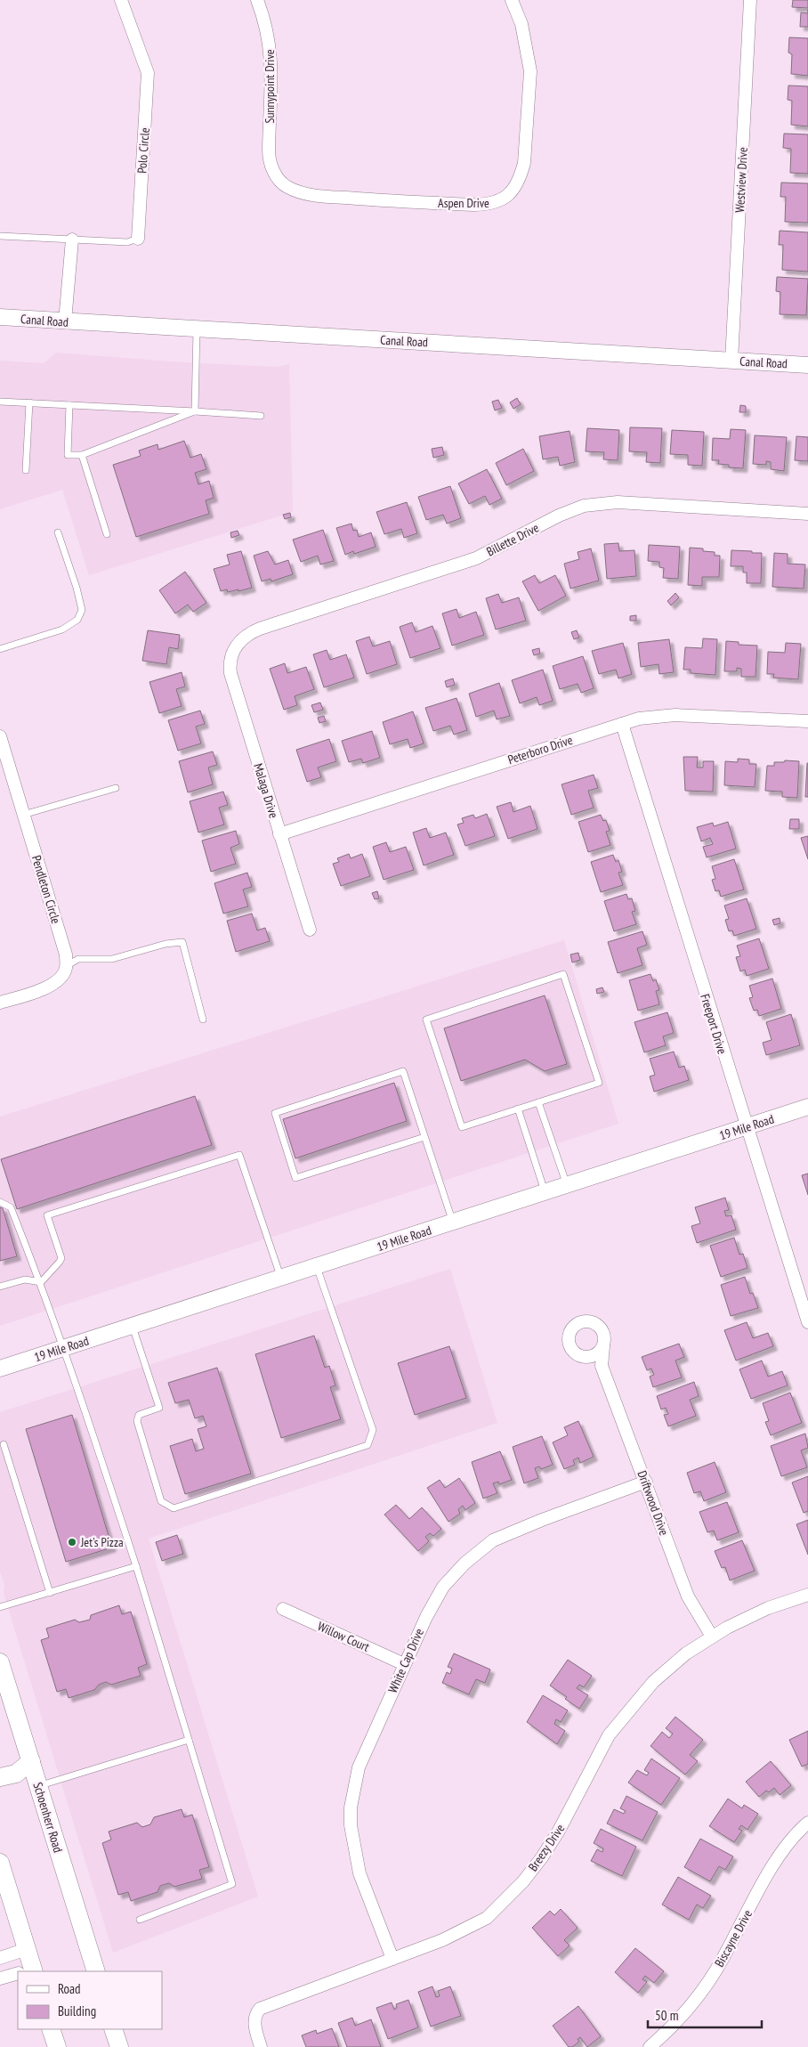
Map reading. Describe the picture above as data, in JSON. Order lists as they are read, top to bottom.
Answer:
{
  "streets": {
    "main road": ["Schoenherr Road"],
    "street": [
      "Sunnypoint Drive",
      "Polo Circle",
      "Westview Drive",
      "Aspen Drive",
      "Canal Road",
      "Billette Drive",
      "Peterboro Drive",
      "Malaga Drive",
      "Pendleton Circle",
      "Freeport Drive",
      "19 Mile Road",
      "Driftwood Drive",
      "Willow Court",
      "White Cap Drive",
      "Breezy Drive",
      "Biscayne Drive"
    ]
  },
  "crossings": [
    ["Sunnypoint Drive", "Aspen Drive"],
    ["Westview Drive", "Canal Road"],
    ["Billette Drive", "Malaga Drive"],
    ["Peterboro Drive", "Malaga Drive"],
    ["Peterboro Drive", "Freeport Drive"],
    ["Freeport Drive", "19 Mile Road"],
    ["Driftwood Drive", "White Cap Drive"],
    ["Driftwood Drive", "Breezy Drive"],
    ["Willow Court", "White Cap Drive"],
    ["White Cap Drive", "Breezy Drive"]
  ],
  "places": ["Jet's Pizza"],
  "legend": ["Road", "Building"],
  "scale_bar": "50 m"
}
